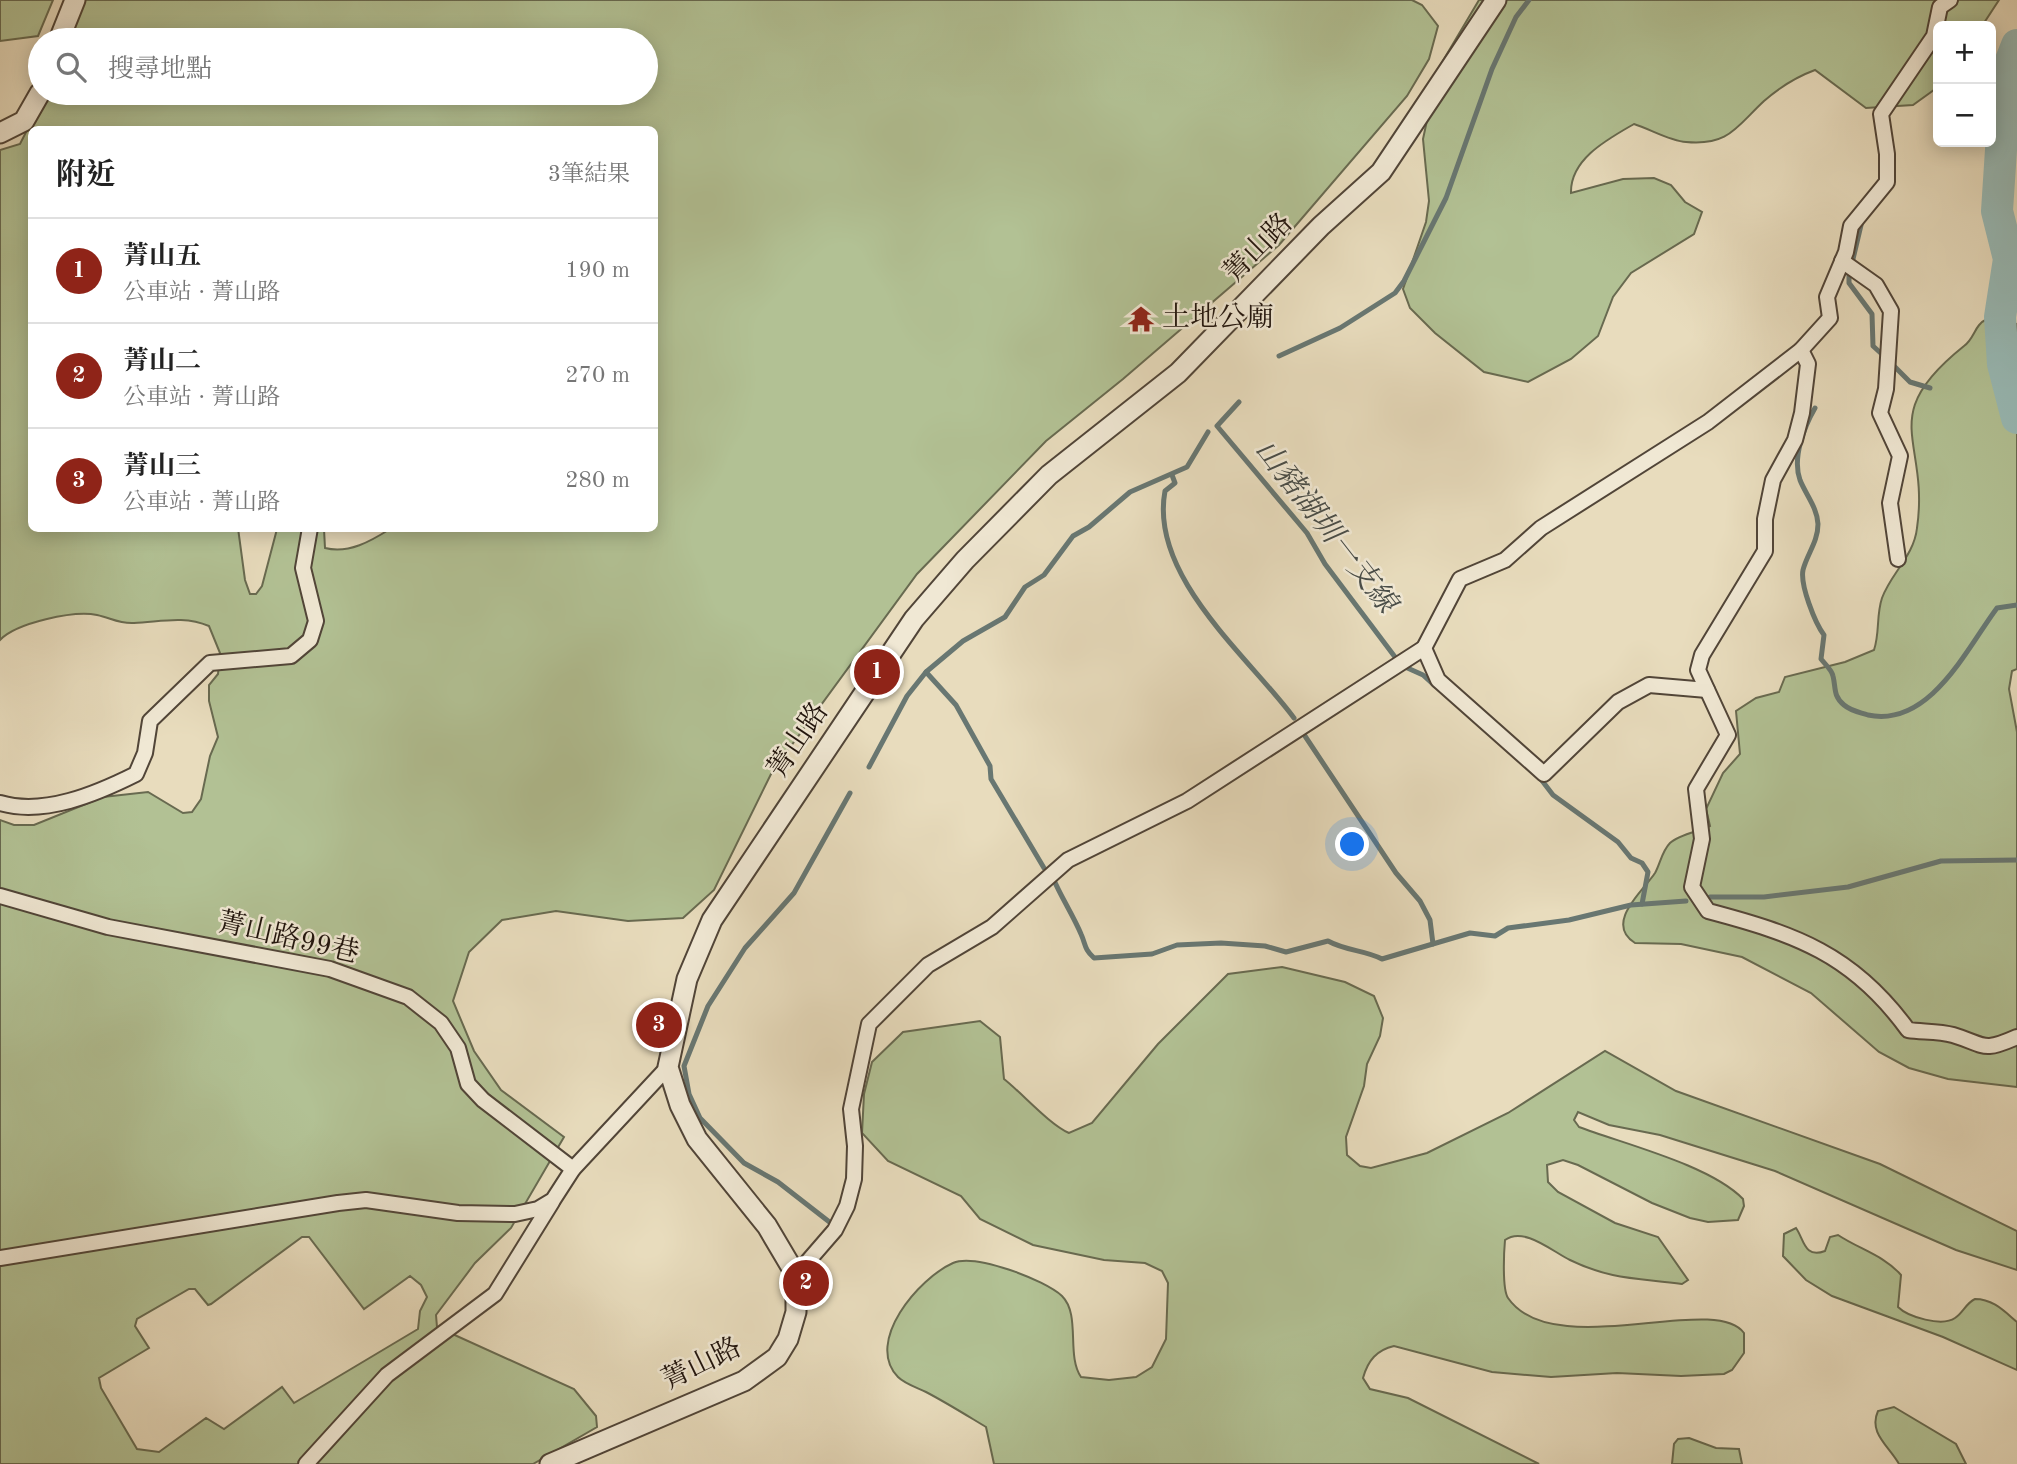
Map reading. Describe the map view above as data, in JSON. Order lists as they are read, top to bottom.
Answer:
{
  "streets": {
    "street": ["菁山路", "菁山路99巷"]
  },
  "water": ["山豬湖圳一支線"],
  "places": {
    "temple": ["土地公廟"]
  },
  "page": {
    "map_buttons": ["+", "−"],
    "search": "搜尋地點",
    "heading": ["附近", "3筆結果"],
    "list": [
      {
        "mark": "1",
        "name": "菁山五",
        "note": "公車站 · 菁山路",
        "value": "190 m"
      },
      {
        "mark": "2",
        "name": "菁山二",
        "note": "公車站 · 菁山路",
        "value": "270 m"
      },
      {
        "mark": "3",
        "name": "菁山三",
        "note": "公車站 · 菁山路",
        "value": "280 m"
      }
    ],
    "pins": ["1", "3", "2"]
  }
}
